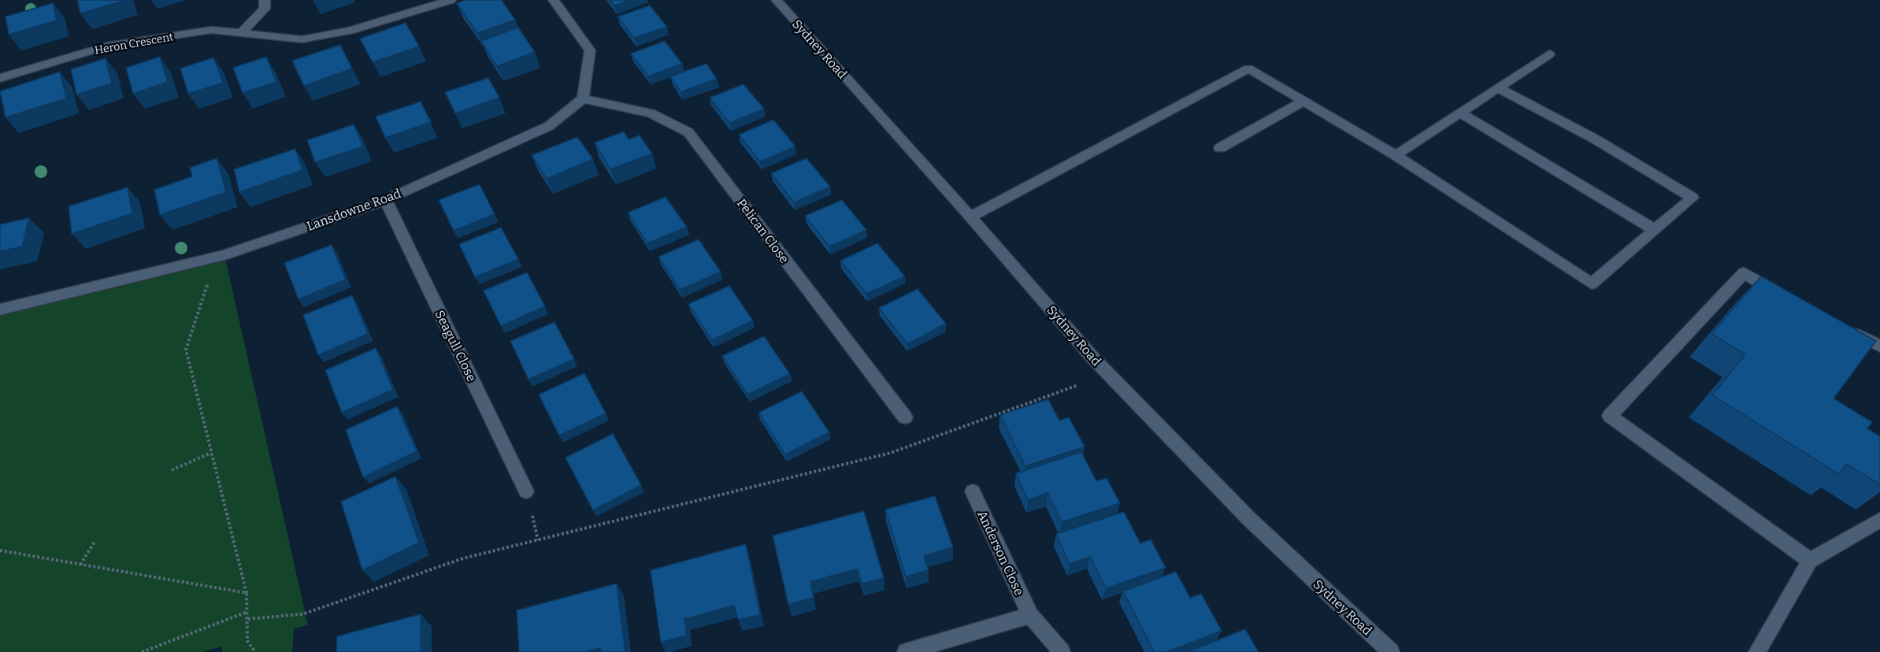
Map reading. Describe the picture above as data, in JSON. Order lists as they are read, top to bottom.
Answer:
{
  "streets": {
    "street": [
      "Heron Crescent",
      "Sydney Road",
      "Lansdowne Road",
      "Pelican Close",
      "Seagull Close",
      "Anderson Close"
    ]
  },
  "crossings": [
    ["Lansdowne Road", "Pelican Close"],
    ["Lansdowne Road", "Seagull Close"]
  ]
}
